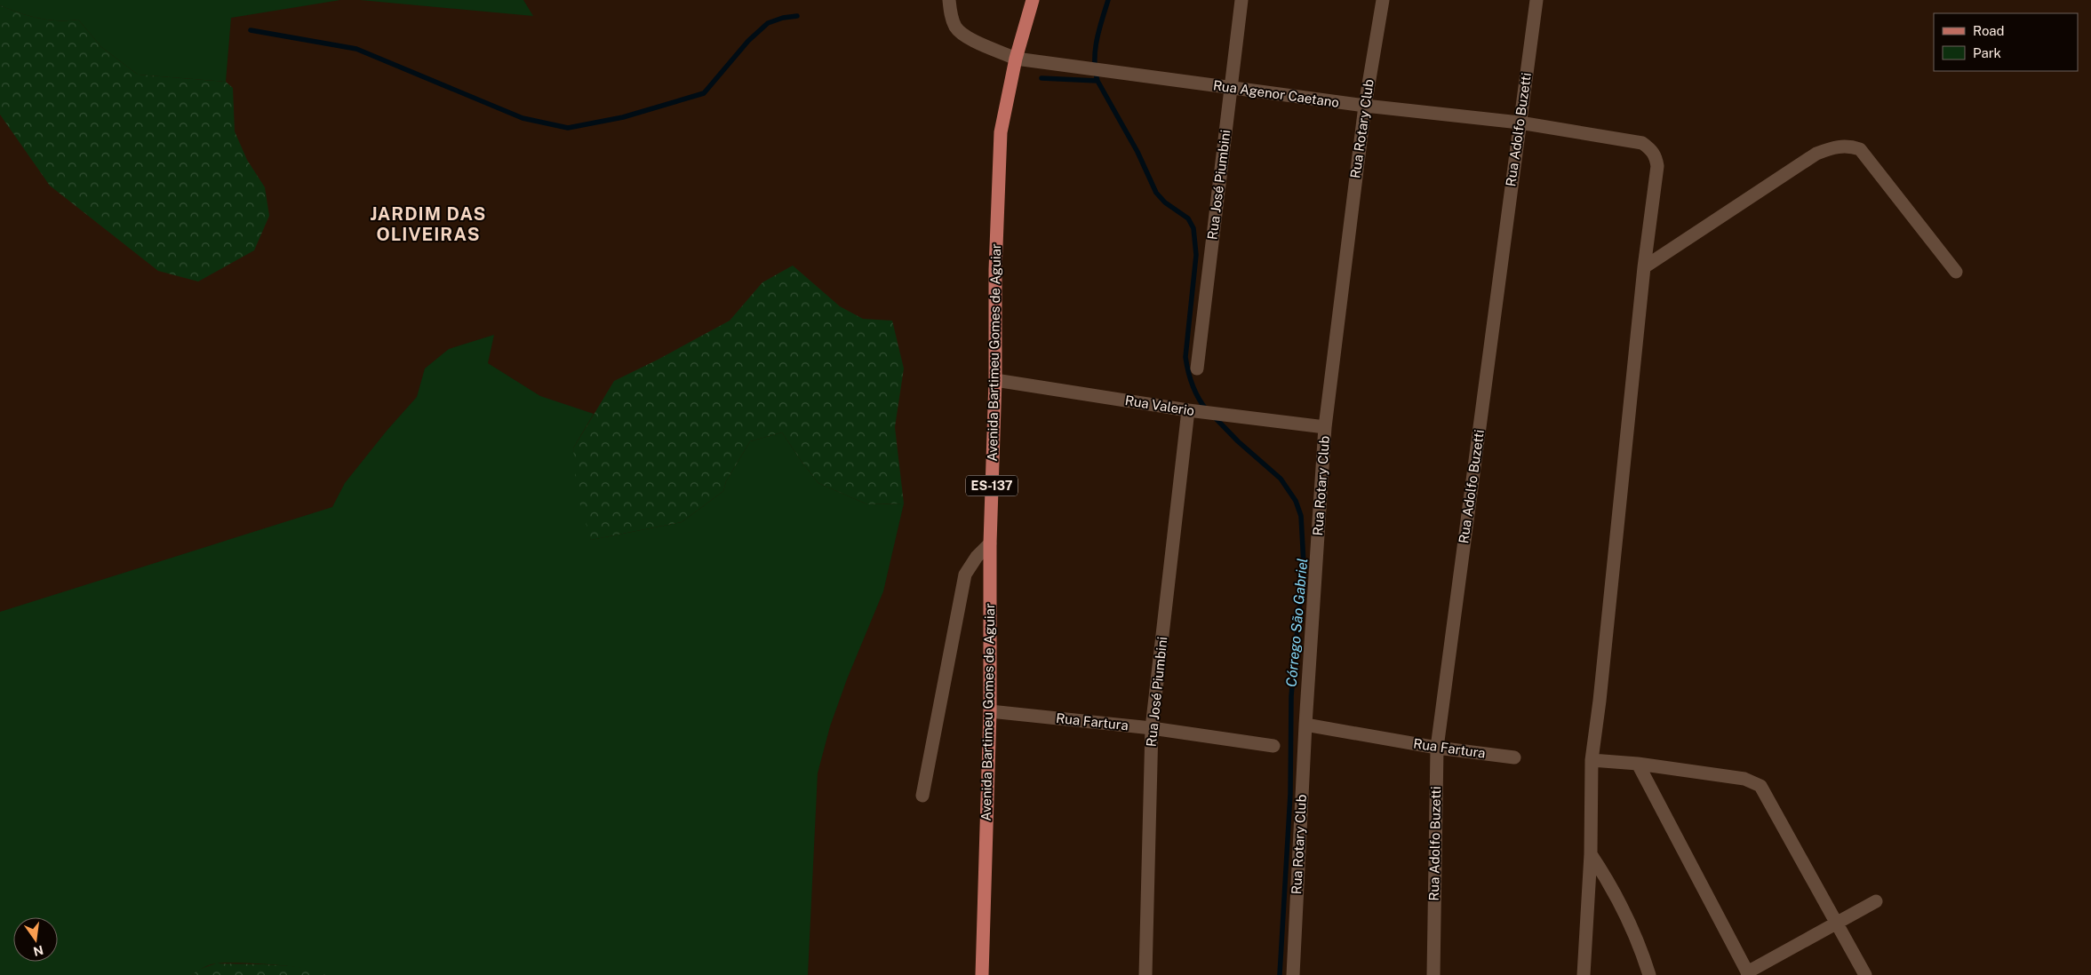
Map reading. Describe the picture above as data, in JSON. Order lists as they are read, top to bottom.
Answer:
{
  "streets": {
    "main road": ["Avenida Bartimeu Gomes de Aguiar", "ES-137"],
    "street": [
      "Rua Agenor Caetano",
      "Rua Rotary Club",
      "Rua Adolfo Buzetti",
      "Rua José Piumbini",
      "Rua Valerio",
      "Rua Fartura"
    ]
  },
  "crossings": [
    ["Rua Agenor Caetano", "Rua Rotary Club"],
    ["Rua Agenor Caetano", "Rua Adolfo Buzetti"],
    ["Rua Agenor Caetano", "Rua José Piumbini"],
    ["Rua Agenor Caetano", "Avenida Bartimeu Gomes de Aguiar"],
    ["Rua Rotary Club", "Rua Valerio"],
    ["Rua Rotary Club", "Rua Fartura"],
    ["Rua Adolfo Buzetti", "Rua Fartura"],
    ["Rua José Piumbini", "Rua Valerio"],
    ["Rua José Piumbini", "Rua Fartura"],
    ["Avenida Bartimeu Gomes de Aguiar", "Rua Valerio"],
    ["Avenida Bartimeu Gomes de Aguiar", "Rua Fartura"]
  ],
  "districts": ["JARDIM DAS OLIVEIRAS"],
  "water": ["Córrego São Gabriel"],
  "legend": ["Road", "Park"],
  "north": "bottom"
}
